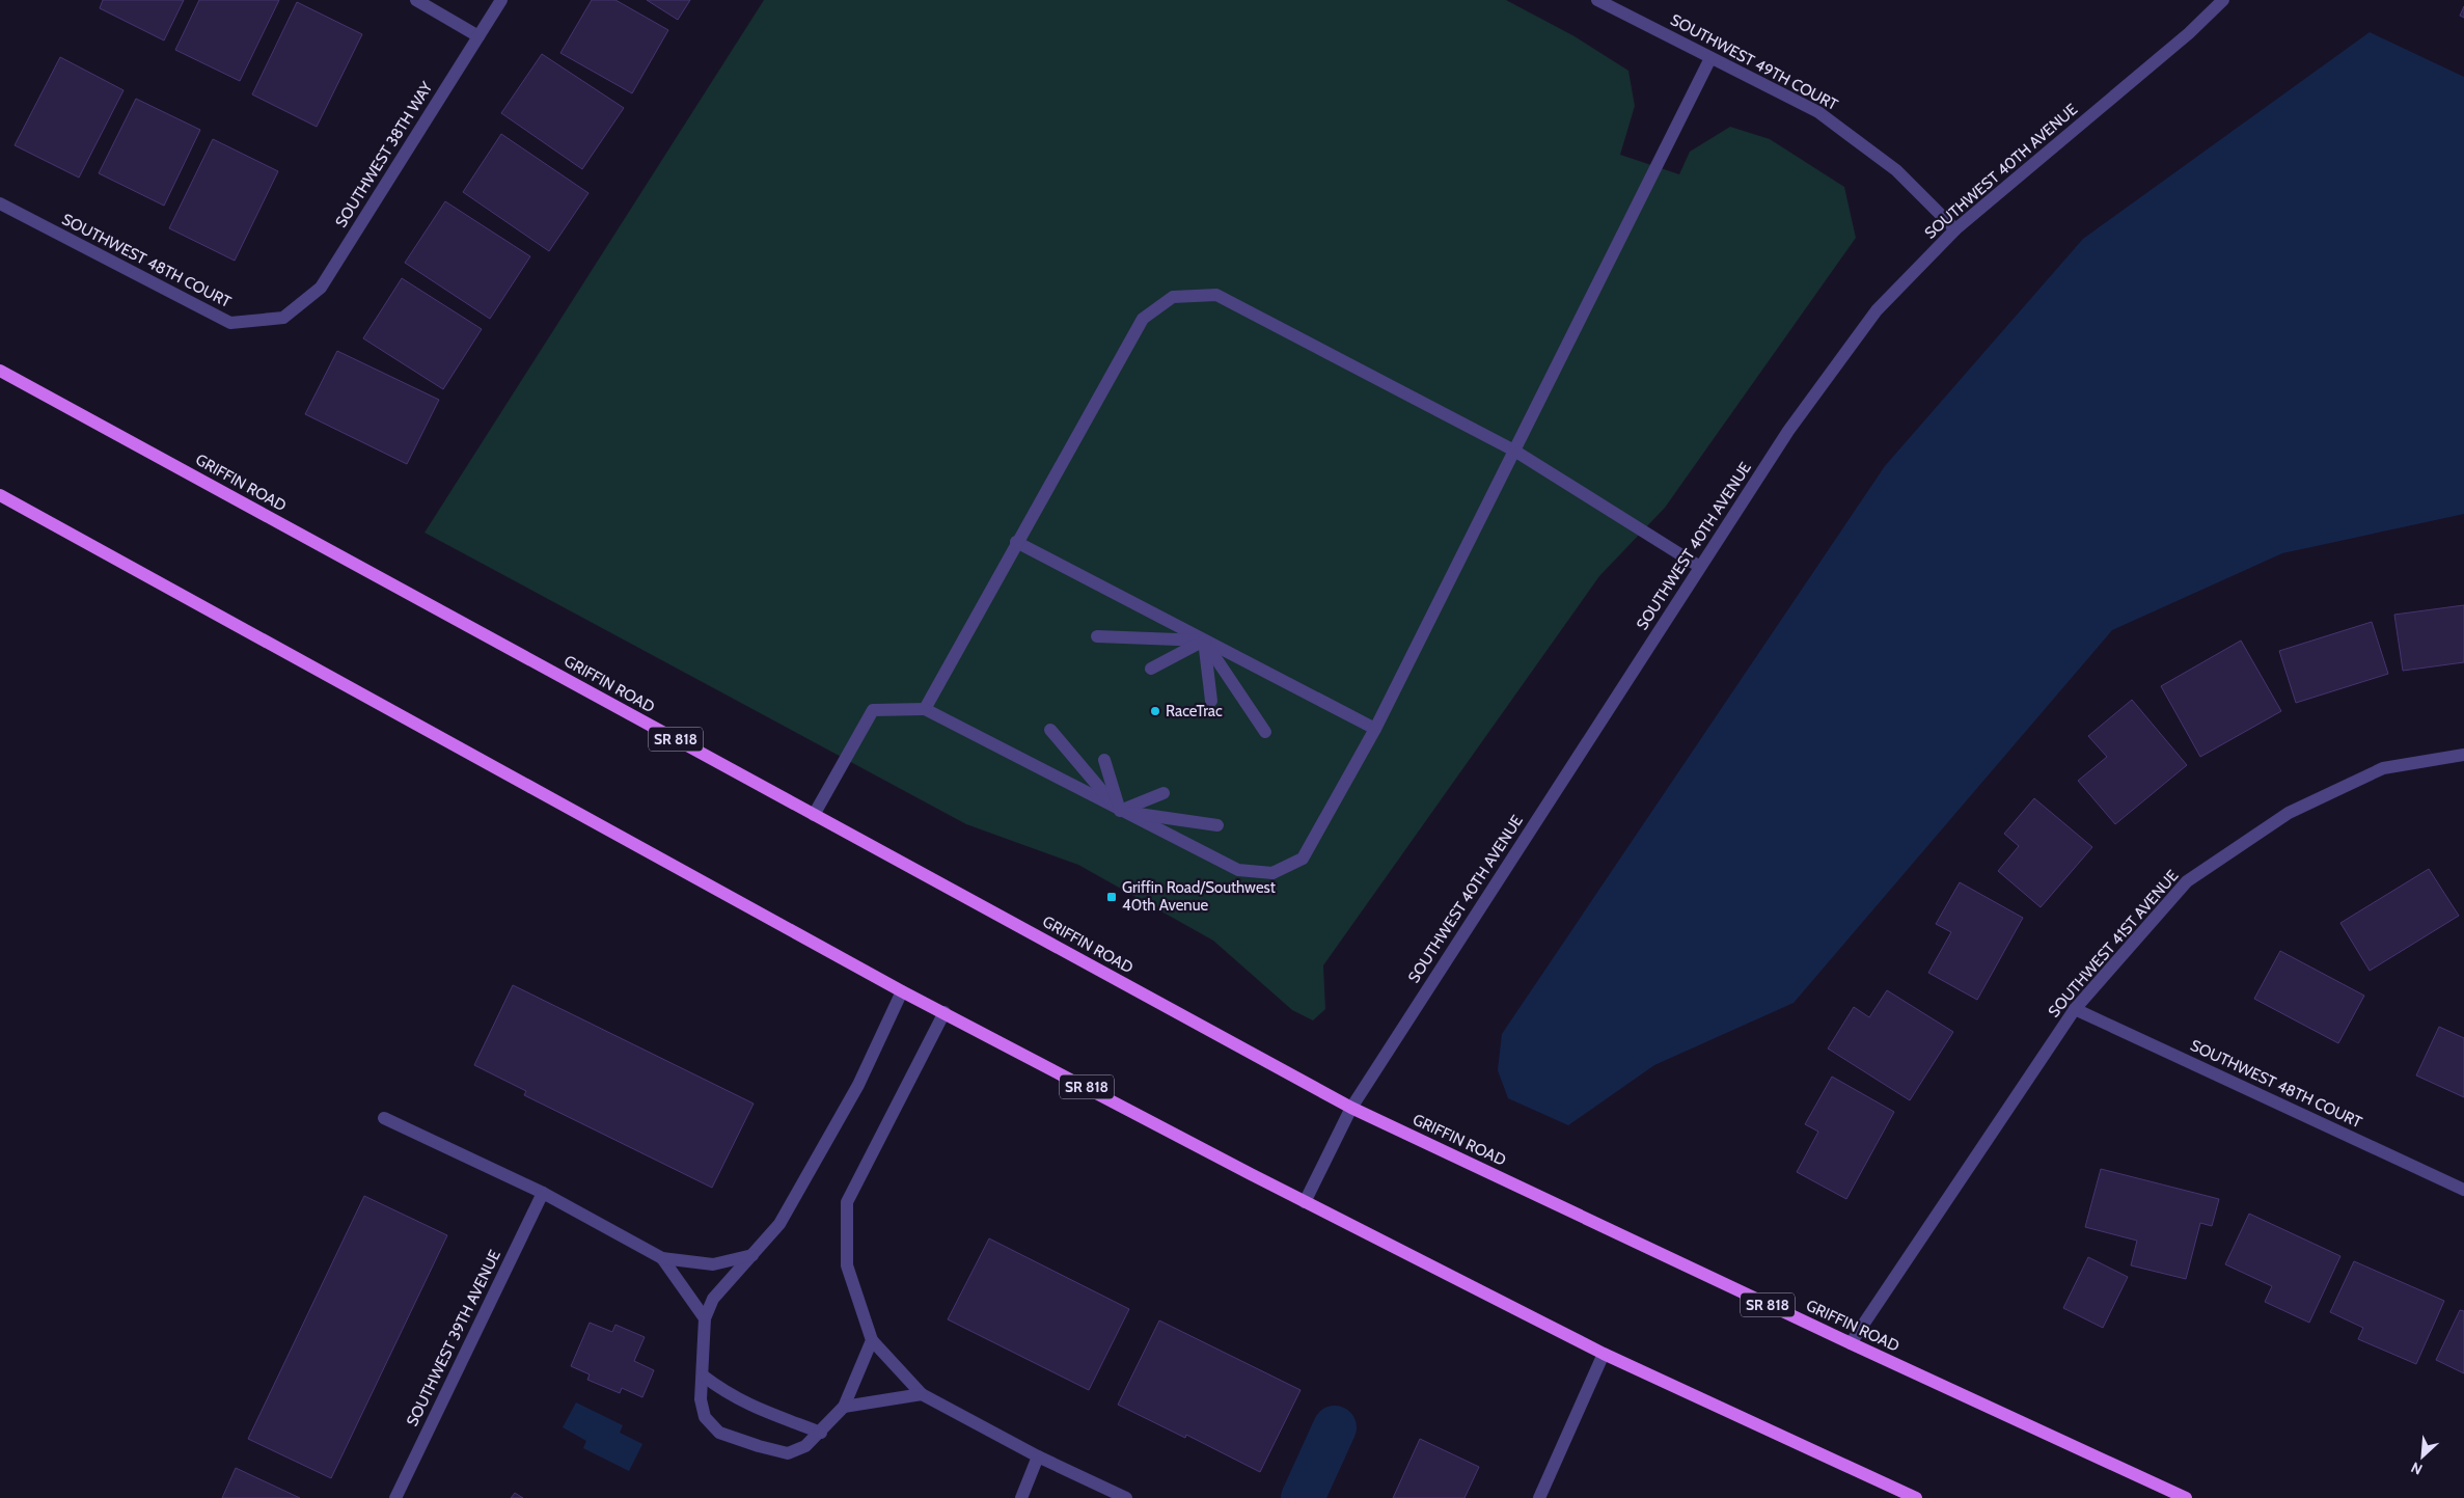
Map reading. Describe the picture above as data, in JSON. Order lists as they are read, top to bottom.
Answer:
{
  "streets": {
    "main road": ["GRIFFIN ROAD", "SR 818"],
    "street": [
      "SOUTHWEST 49TH COURT",
      "SOUTHWEST 38TH WAY",
      "SOUTHWEST 40TH AVENUE",
      "SOUTHWEST 48TH COURT",
      "SOUTHWEST 41ST AVENUE",
      "SOUTHWEST 39TH AVENUE"
    ]
  },
  "crossings": [
    ["SOUTHWEST 49TH COURT", "SOUTHWEST 40TH AVENUE"],
    ["SOUTHWEST 38TH WAY", "SOUTHWEST 48TH COURT"],
    ["SOUTHWEST 40TH AVENUE", "GRIFFIN ROAD"],
    ["SOUTHWEST 40TH AVENUE", "SR 818"],
    ["SOUTHWEST 48TH COURT", "SOUTHWEST 41ST AVENUE"],
    ["GRIFFIN ROAD", "SOUTHWEST 41ST AVENUE"]
  ],
  "places": {
    "other": ["RaceTrac"],
    "transit": ["Griffin Road/Southwest 40th Avenue"]
  },
  "north": "bottom left"
}
